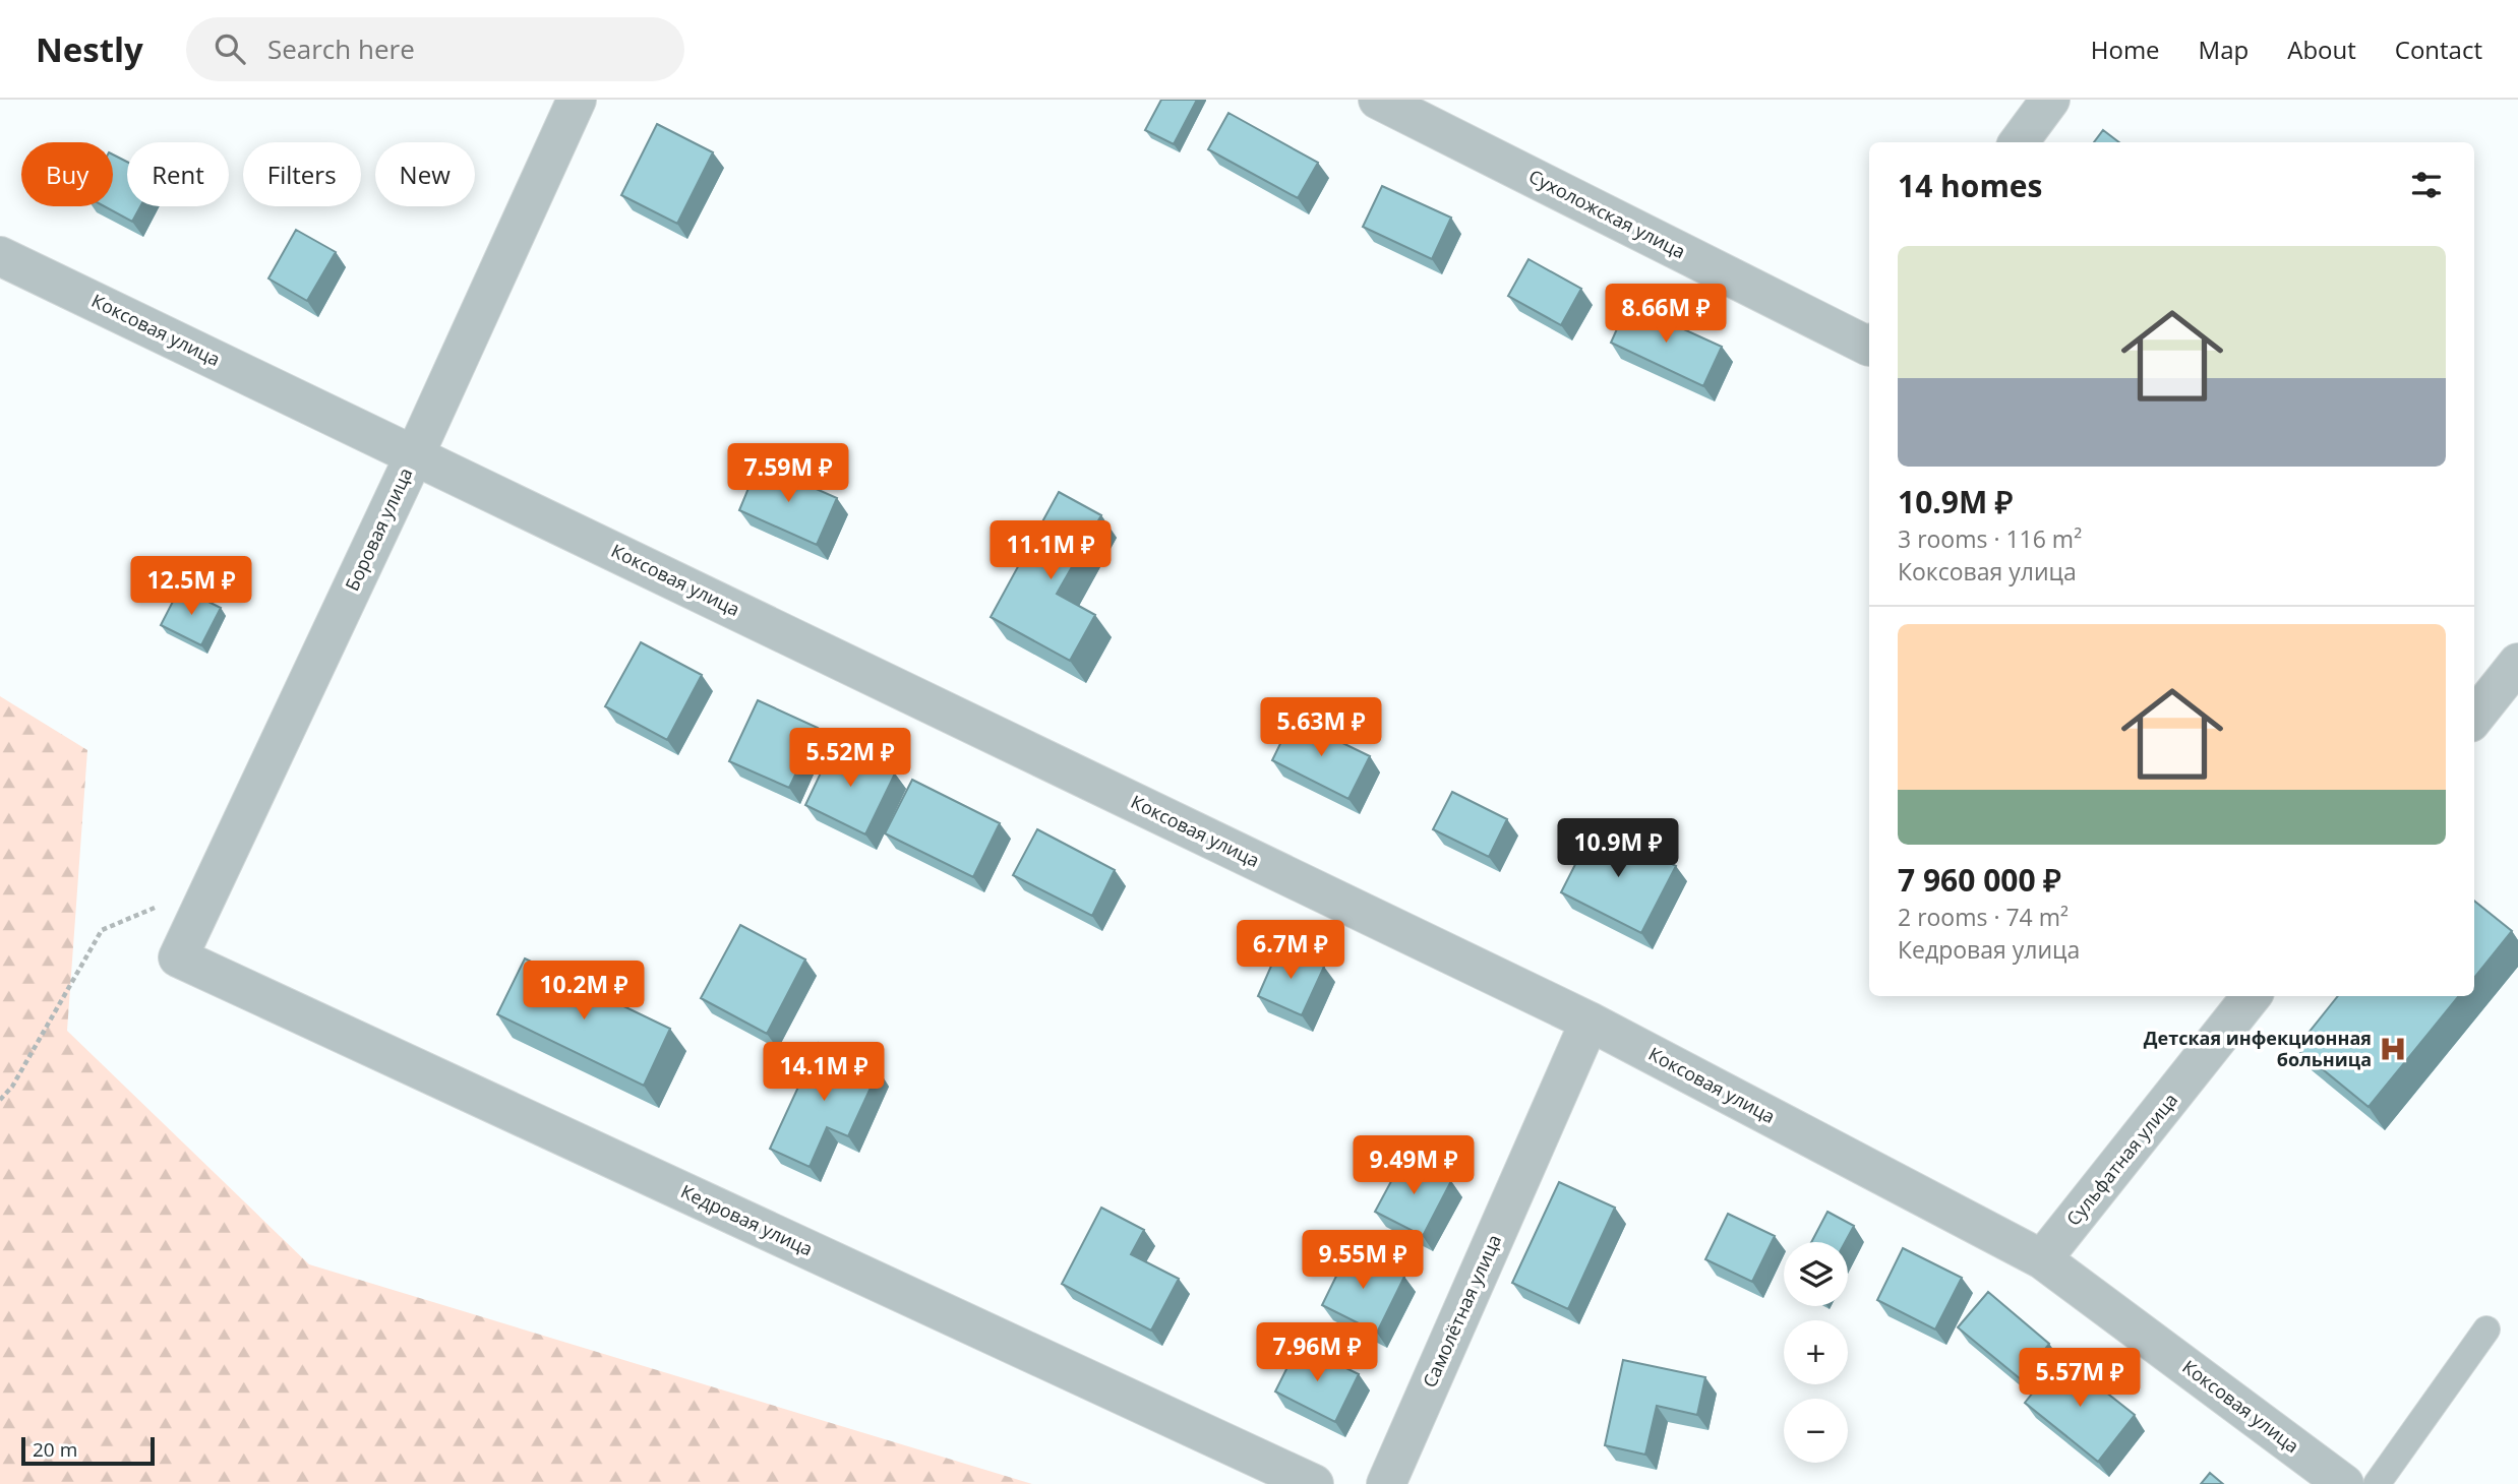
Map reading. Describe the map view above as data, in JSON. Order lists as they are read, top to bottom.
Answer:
{
  "streets": {
    "street": [
      "Сухоложская улица",
      "Коксовая улица",
      "Боровая улица",
      "Сульфатная улица",
      "Кедровая улица",
      "Самолётная улица"
    ]
  },
  "crossings": [
    ["Коксовая улица", "Боровая улица"],
    ["Коксовая улица", "Сульфатная улица"],
    ["Коксовая улица", "Самолётная улица"],
    ["Боровая улица", "Кедровая улица"]
  ],
  "places": {
    "hospital": ["Детская инфекционная больница"]
  },
  "scale_bar": "20 m",
  "page": {
    "header": "Nestly",
    "search": "Search here",
    "nav": [
      "Home",
      "Map",
      "About",
      "Contact"
    ],
    "chip": [
      "Buy",
      "Rent",
      "Filters",
      "New"
    ],
    "heading": "14 homes",
    "list": [
      {
        "name": "10.9M ₽",
        "note": "3 rooms · 116 m² · Коксовая улица"
      },
      {
        "name": "7 960 000 ₽",
        "note": "2 rooms · 74 m² · Кедровая улица"
      }
    ],
    "price": [
      "8.66M ₽",
      "7.59M ₽",
      "11.1M ₽",
      "12.5M ₽",
      "5.63M ₽",
      "5.52M ₽",
      "10.9M ₽",
      "6.7M ₽",
      "10.2M ₽",
      "14.1M ₽",
      "9.49M ₽",
      "9.55M ₽",
      "7.96M ₽",
      "5.57M ₽"
    ],
    "map_buttons": ["+", "−"],
    "scale": "20 m"
  }
}
